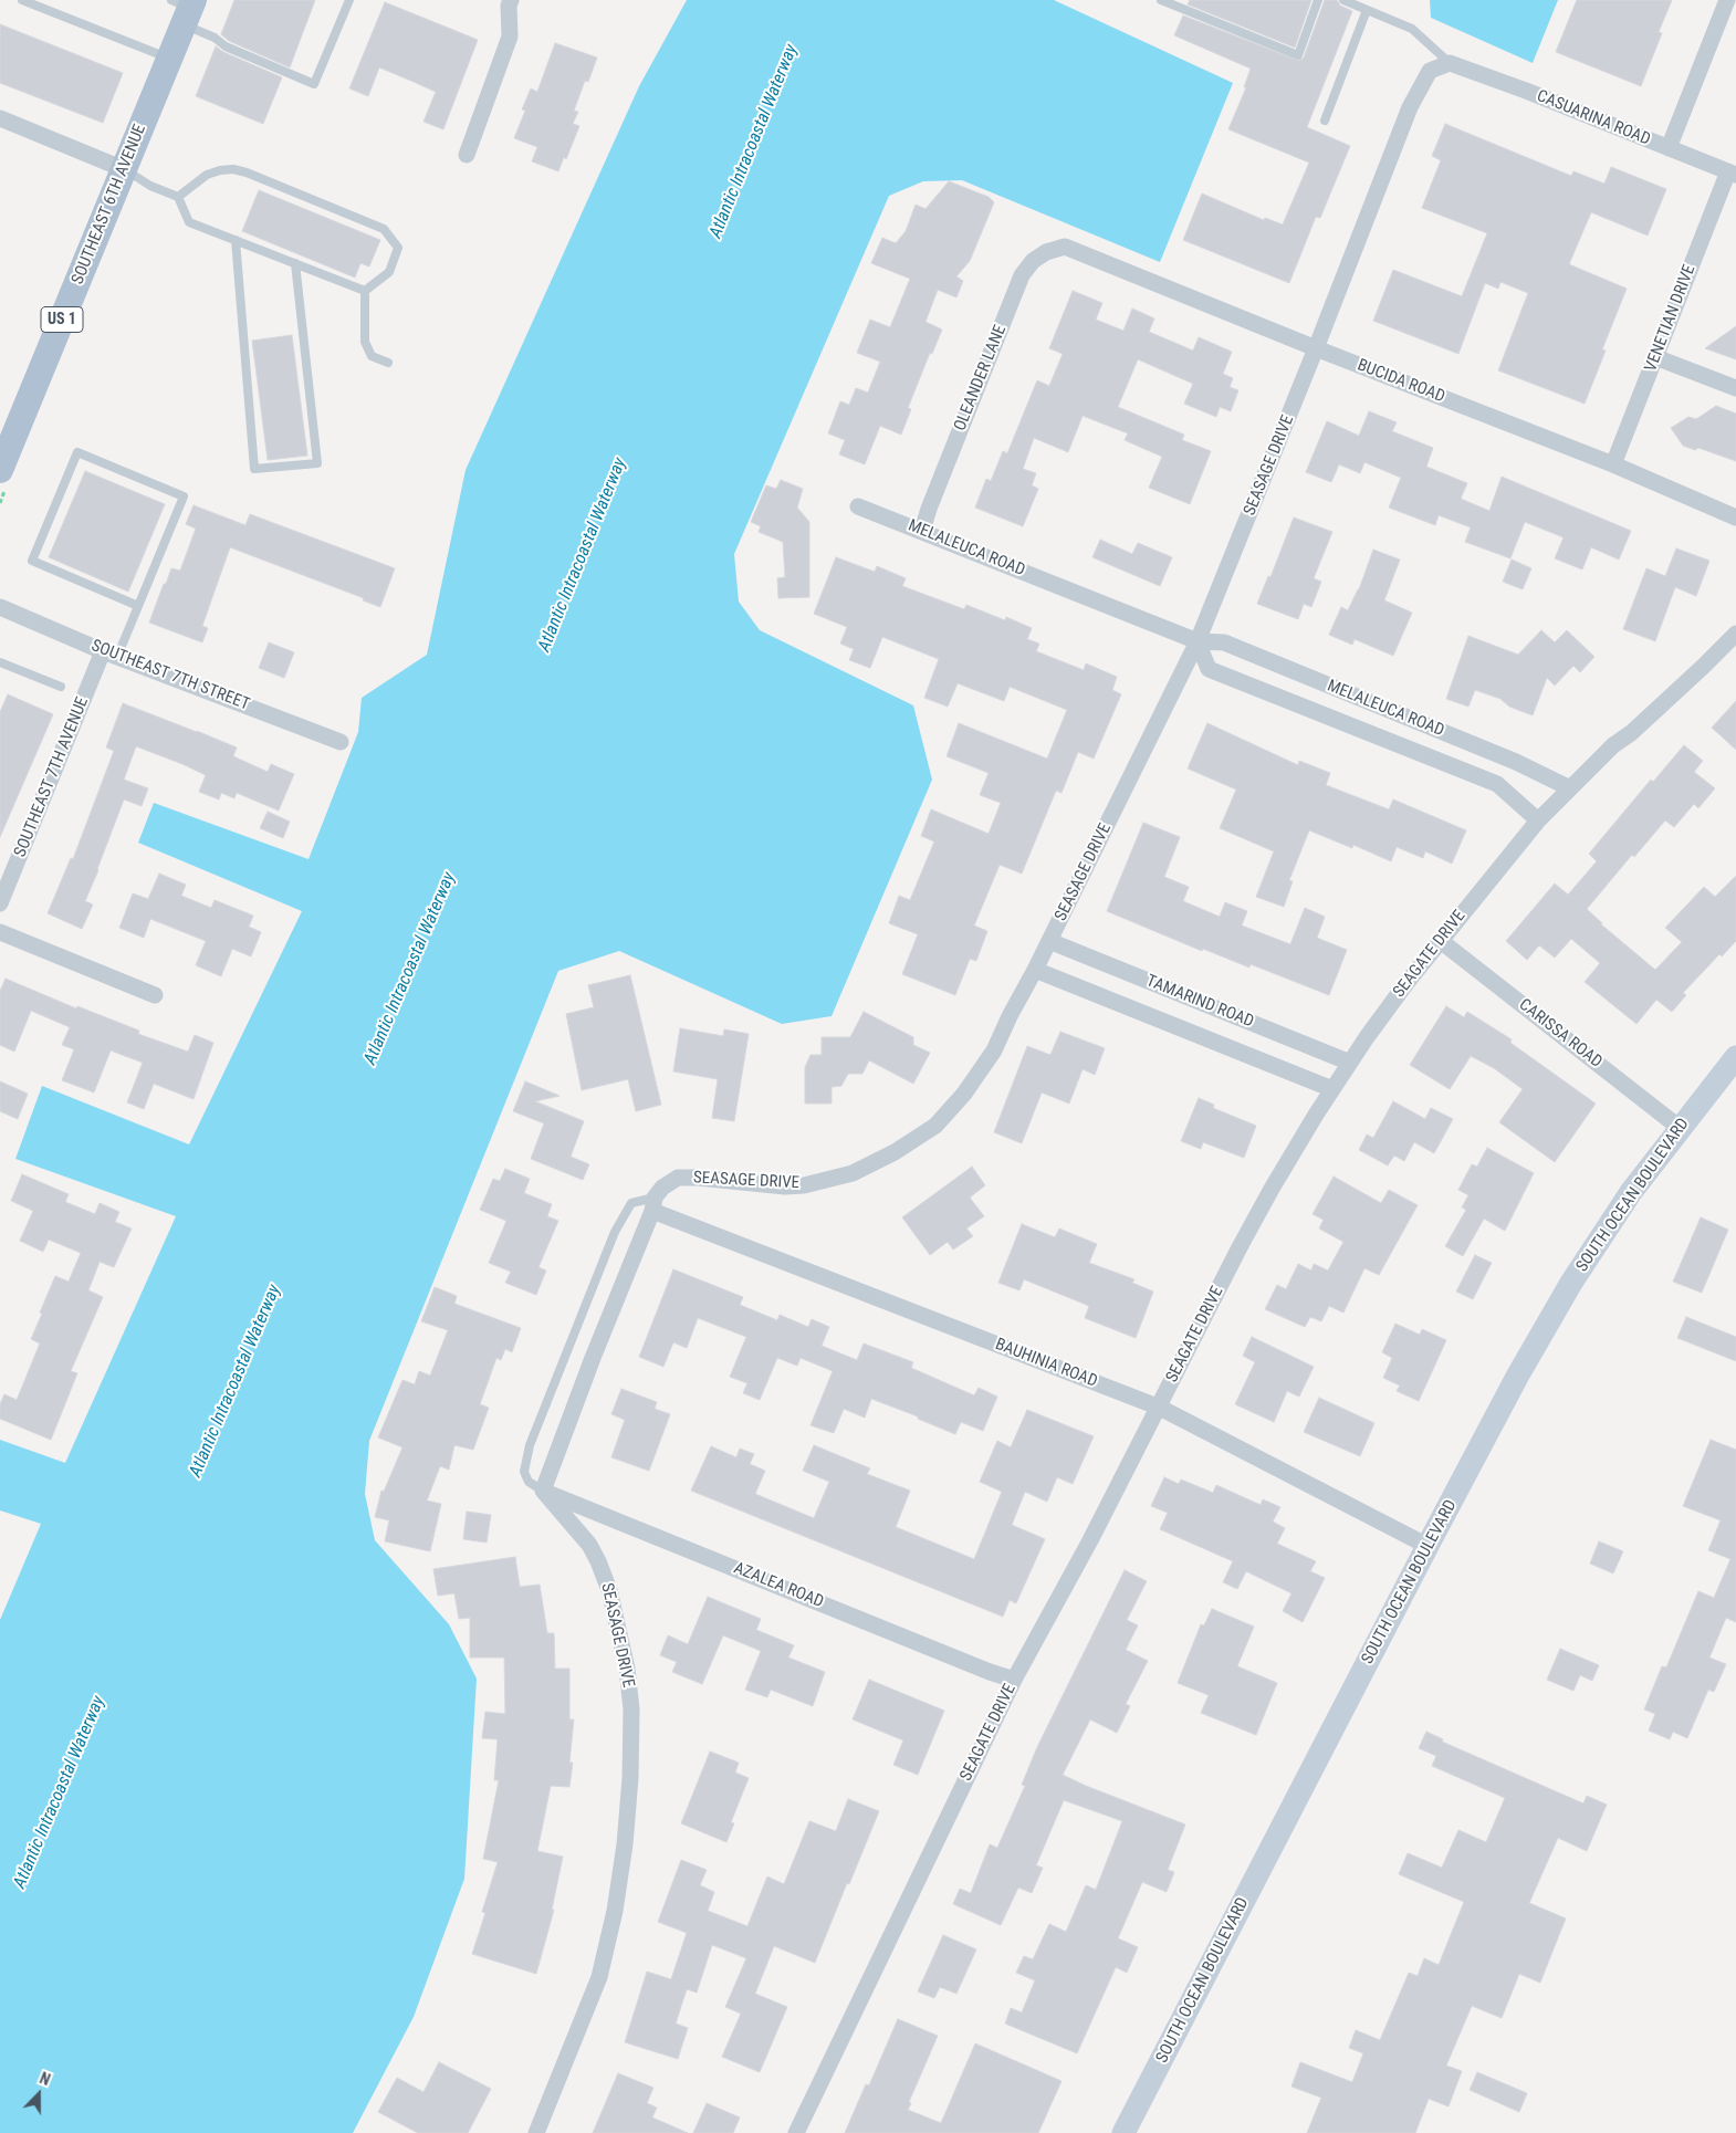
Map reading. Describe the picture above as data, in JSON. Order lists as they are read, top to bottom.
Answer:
{
  "streets": {
    "main road": ["SOUTHEAST 6TH AVENUE", "US 1", "SOUTH OCEAN BOULEVARD"],
    "street": [
      "CASUARINA ROAD",
      "VENETIAN DRIVE",
      "OLEANDER LANE",
      "BUCIDA ROAD",
      "SEASAGE DRIVE",
      "MELALEUCA ROAD",
      "SOUTHEAST 7TH STREET",
      "SOUTHEAST 7TH AVENUE",
      "SEAGATE DRIVE",
      "TAMARIND ROAD",
      "CARISSA ROAD",
      "BAUHINIA ROAD",
      "AZALEA ROAD"
    ]
  },
  "crossings": [
    ["CASUARINA ROAD", "VENETIAN DRIVE"],
    ["CASUARINA ROAD", "SEASAGE DRIVE"],
    ["VENETIAN DRIVE", "BUCIDA ROAD"],
    ["OLEANDER LANE", "BUCIDA ROAD"],
    ["OLEANDER LANE", "MELALEUCA ROAD"],
    ["BUCIDA ROAD", "SEASAGE DRIVE"],
    ["SEASAGE DRIVE", "MELALEUCA ROAD"],
    ["SEASAGE DRIVE", "TAMARIND ROAD"],
    ["SEASAGE DRIVE", "BAUHINIA ROAD"],
    ["SEASAGE DRIVE", "AZALEA ROAD"],
    ["MELALEUCA ROAD", "SEAGATE DRIVE"],
    ["SOUTHEAST 7TH STREET", "SOUTHEAST 7TH AVENUE"],
    ["SEAGATE DRIVE", "TAMARIND ROAD"],
    ["SEAGATE DRIVE", "CARISSA ROAD"],
    ["SEAGATE DRIVE", "BAUHINIA ROAD"],
    ["SEAGATE DRIVE", "AZALEA ROAD"],
    ["CARISSA ROAD", "SOUTH OCEAN BOULEVARD"],
    ["SOUTH OCEAN BOULEVARD", "BAUHINIA ROAD"]
  ],
  "water": ["Atlantic Intracoastal Waterway"],
  "north": "top"
}
